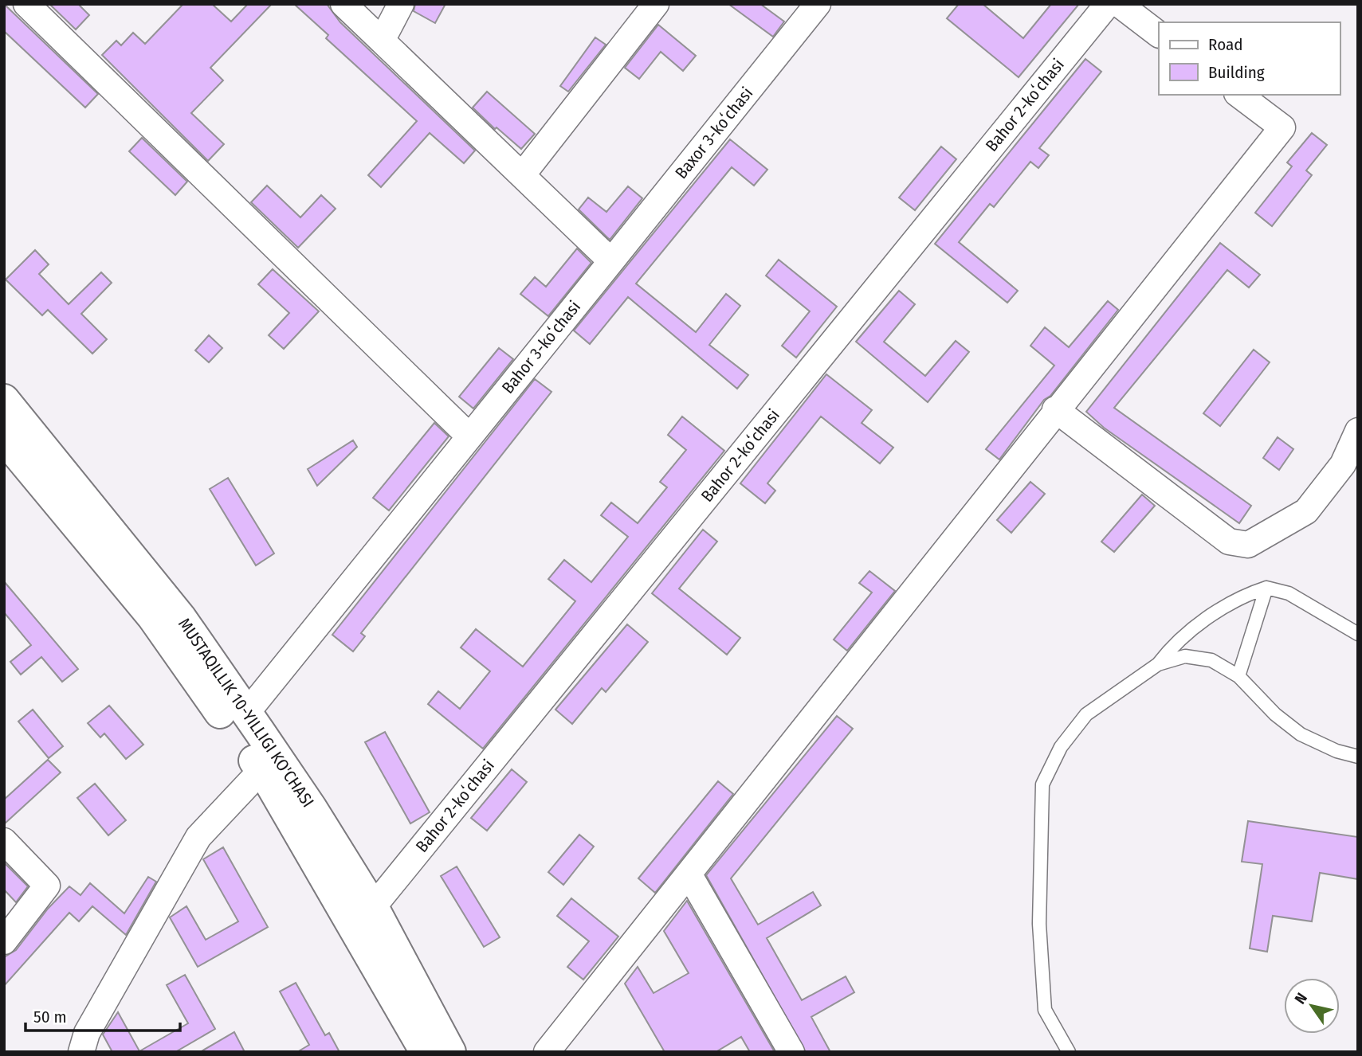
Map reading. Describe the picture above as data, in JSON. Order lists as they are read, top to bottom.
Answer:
{
  "streets": {
    "main road": ["MUSTAQILLIK 10-YILLIGI KO'CHASI"],
    "street": ["Bahor 2-koʻchasi", "Baxor 3-koʻchasi", "Bahor 3-koʻchasi"]
  },
  "crossings": [
    ["Bahor 2-koʻchasi", "MUSTAQILLIK 10-YILLIGI KO'CHASI"],
    ["Baxor 3-koʻchasi", "Bahor 3-koʻchasi"],
    ["Bahor 3-koʻchasi", "MUSTAQILLIK 10-YILLIGI KO'CHASI"]
  ],
  "legend": ["Road", "Building"],
  "scale_bar": "50 m",
  "north": "top left"
}
